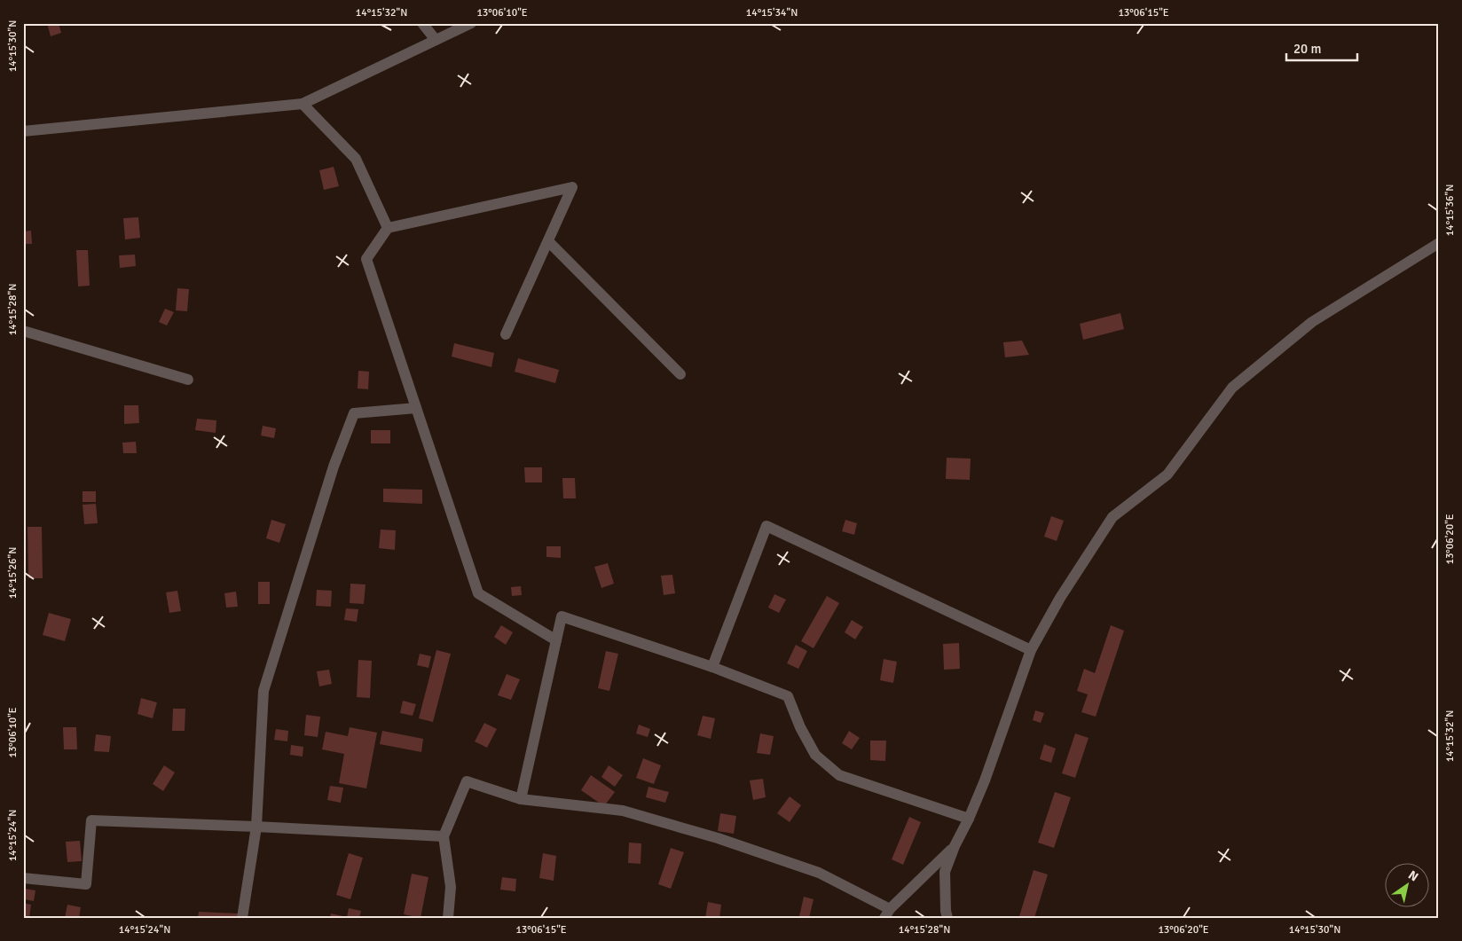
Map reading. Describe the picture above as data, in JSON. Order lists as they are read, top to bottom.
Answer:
{
  "scale_bar": "20 m",
  "north": "top right",
  "coordinates": [
    "14°15'32\"N",
    "13°06'10\"E",
    "14°15'34\"N",
    "13°06'15\"E",
    "14°15'30\"N",
    "14°15'36\"N",
    "14°15'28\"N",
    "13°06'20\"E",
    "14°15'26\"N",
    "14°15'24\"N"
  ]
}
